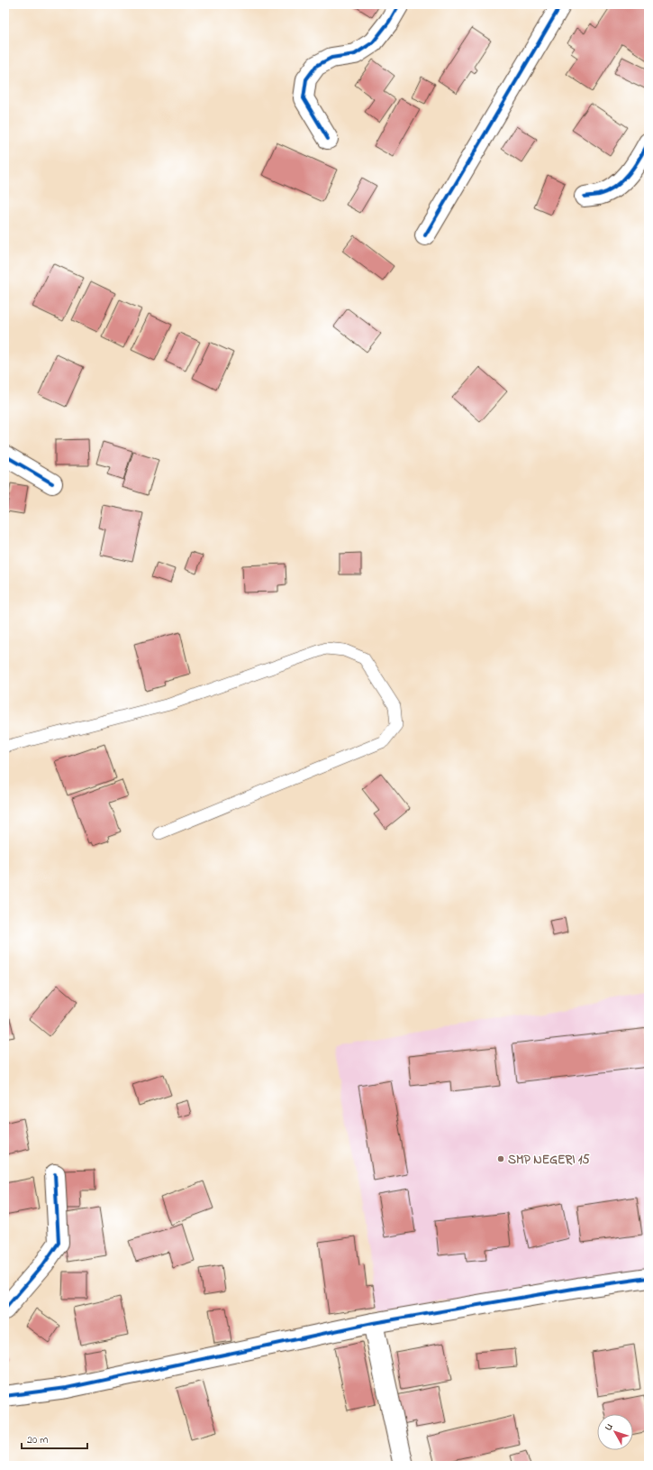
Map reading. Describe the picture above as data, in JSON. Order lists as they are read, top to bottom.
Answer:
{
  "places": ["SMP NEGERI 15"],
  "scale_bar": "20 m",
  "north": "top left"
}
